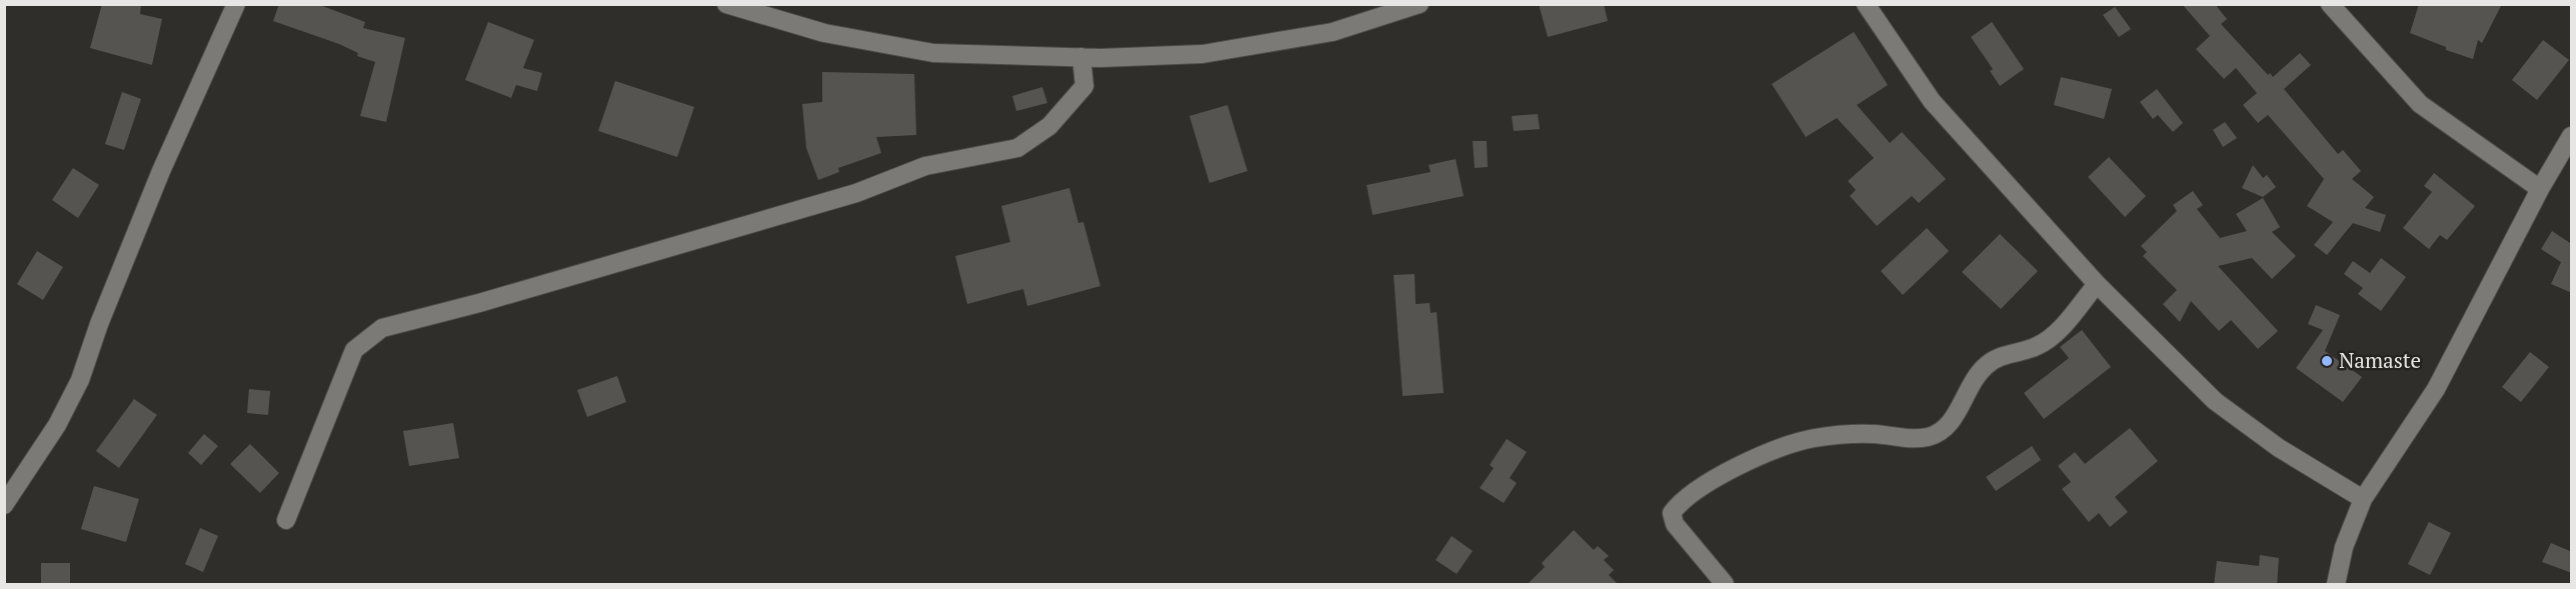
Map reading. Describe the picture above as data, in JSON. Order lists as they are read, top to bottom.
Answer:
{
  "places": ["Namaste"]
}
